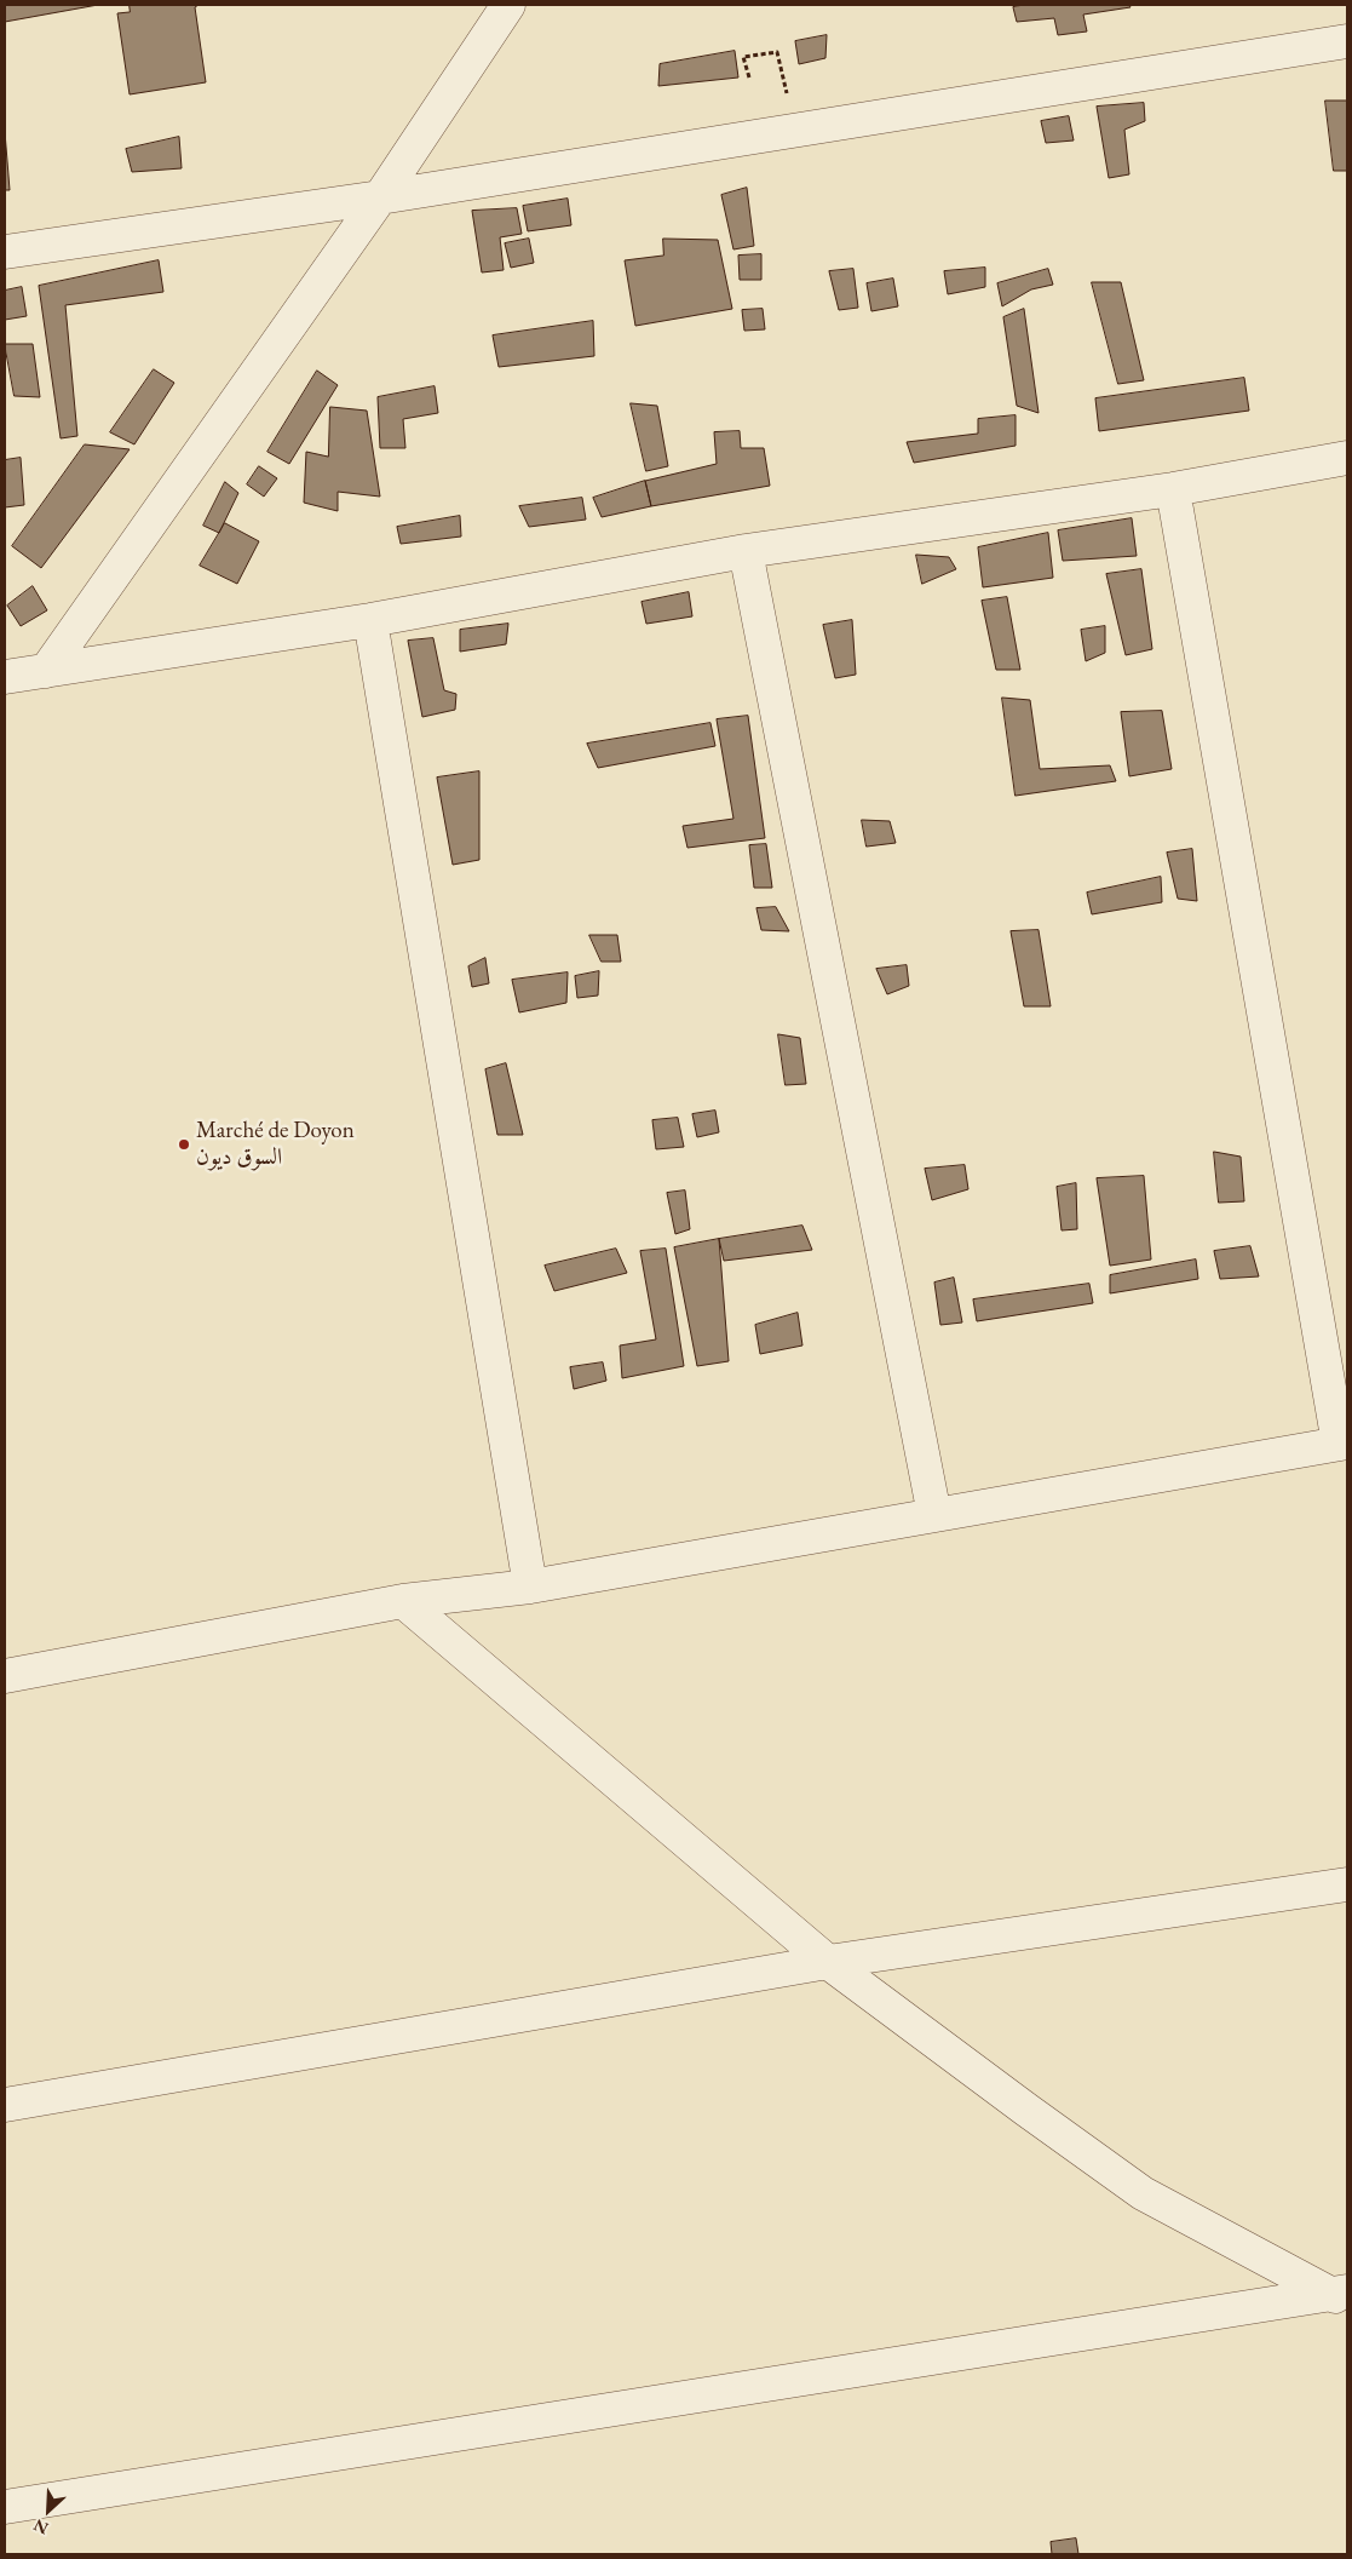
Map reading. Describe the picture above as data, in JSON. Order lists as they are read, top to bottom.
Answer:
{
  "places": ["Marché de Doyon السوق ديون"],
  "north": "bottom left"
}
